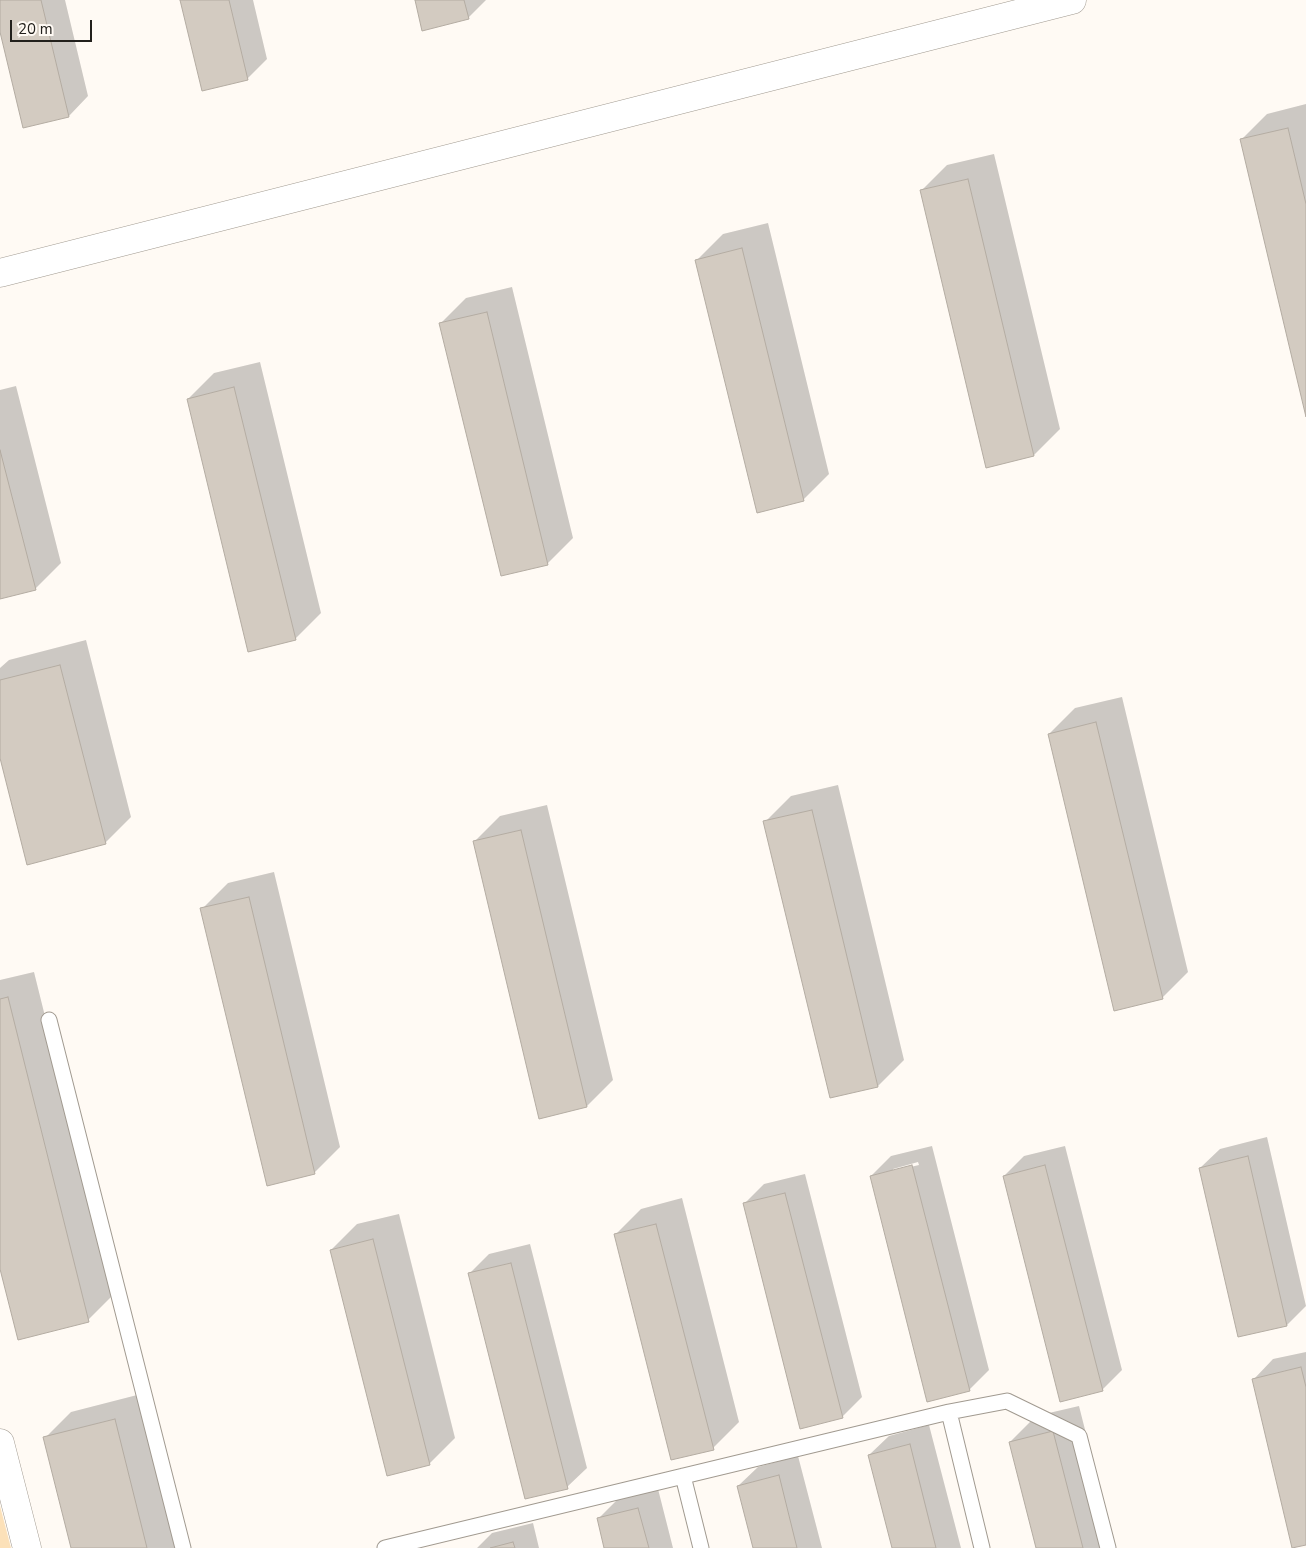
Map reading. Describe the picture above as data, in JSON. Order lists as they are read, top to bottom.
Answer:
{
  "scale_bar": "20 m"
}
